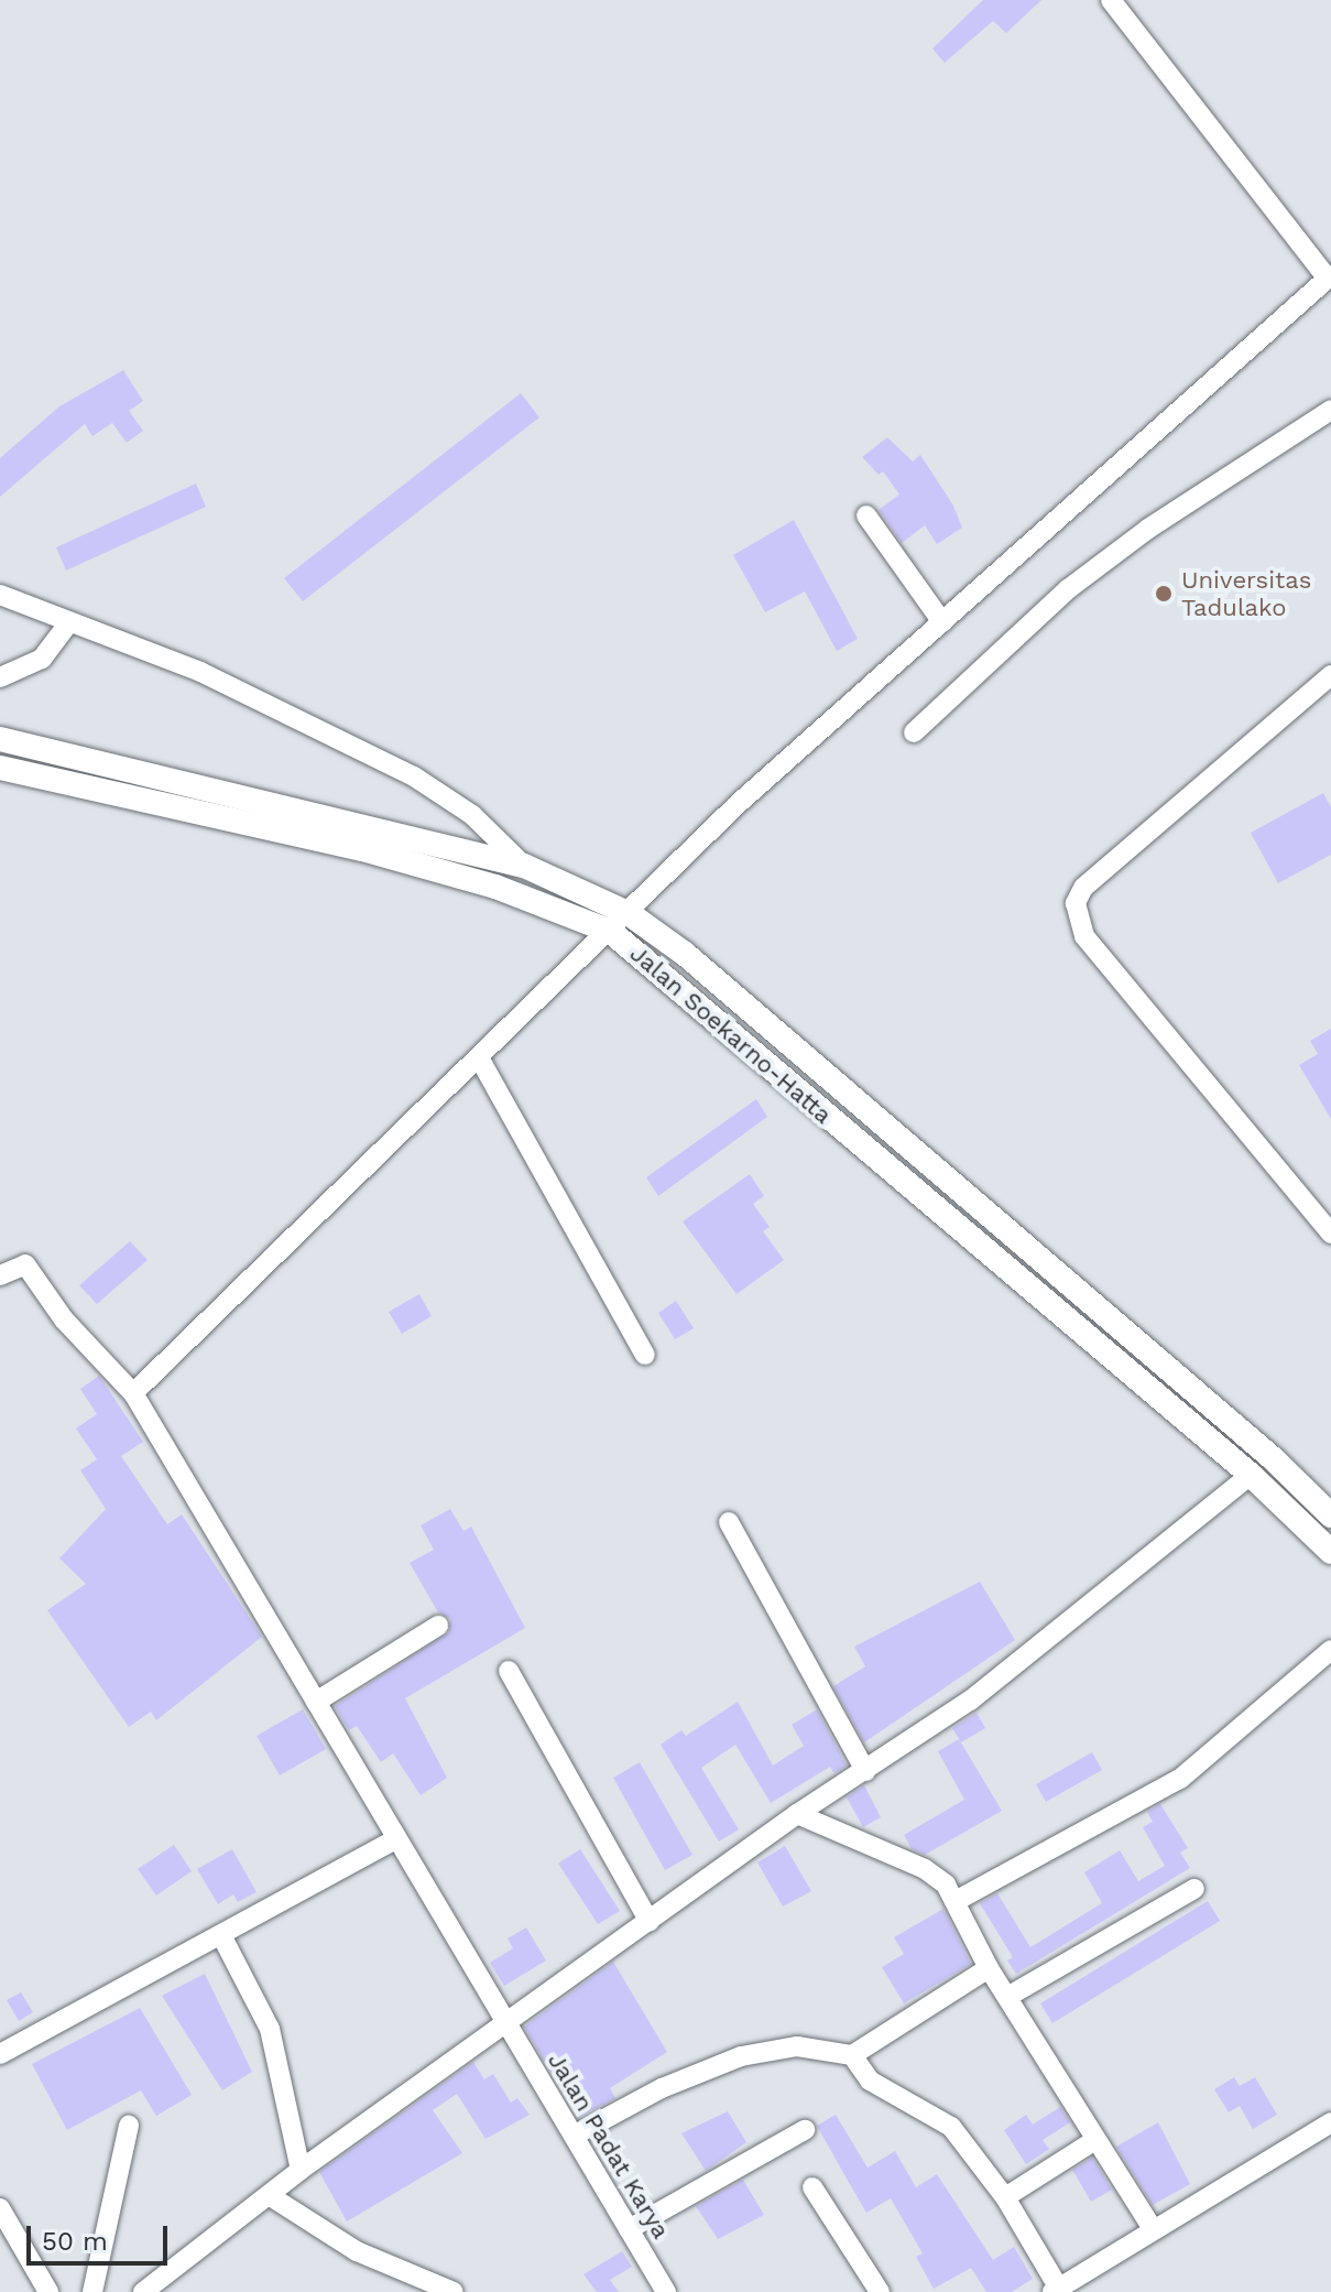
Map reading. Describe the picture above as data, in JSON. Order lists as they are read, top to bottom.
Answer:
{
  "streets": {
    "main road": ["Jalan Soekarno-Hatta"],
    "street": ["Jalan Padat Karya"]
  },
  "places": ["Universitas Tadulako"],
  "scale_bar": "50 m"
}
